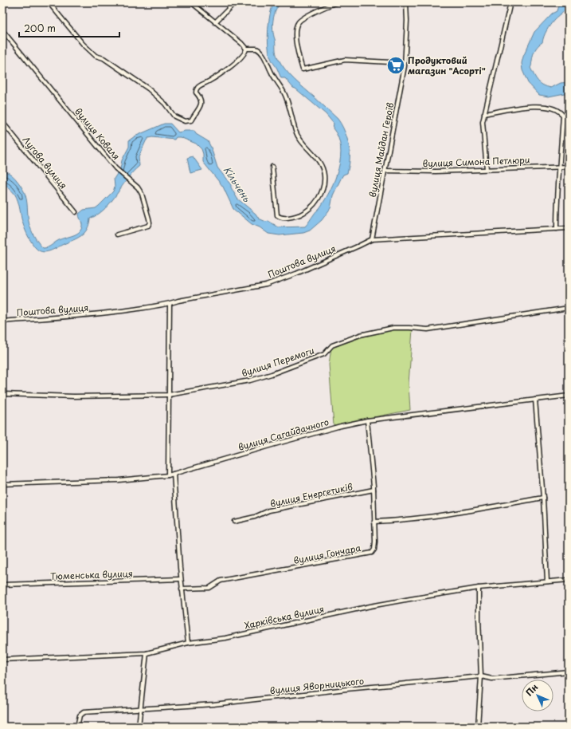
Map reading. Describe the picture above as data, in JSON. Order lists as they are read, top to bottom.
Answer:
{
  "streets": {
    "street": [
      "вулиця Коваля",
      "вулиця Майдан Героїв",
      "вулиця Симона Петлюри",
      "Лугова вулиця",
      "Поштова вулиця",
      "вулиця Перемоги",
      "вулиця Сагайдачного",
      "вулиця Енергетиків",
      "вулиця Гончара",
      "Тюменська вулиця",
      "Харківська вулиця",
      "вулиця Яворницького"
    ]
  },
  "crossings": [
    ["вулиця Майдан Героїв", "вулиця Симона Петлюри"],
    ["вулиця Майдан Героїв", "Поштова вулиця"]
  ],
  "water": ["Кільчень"],
  "places": {
    "supermarket": ["Продуктовий магазин \"Асорті\""]
  },
  "scale_bar": "200 m",
  "north": "top left"
}
